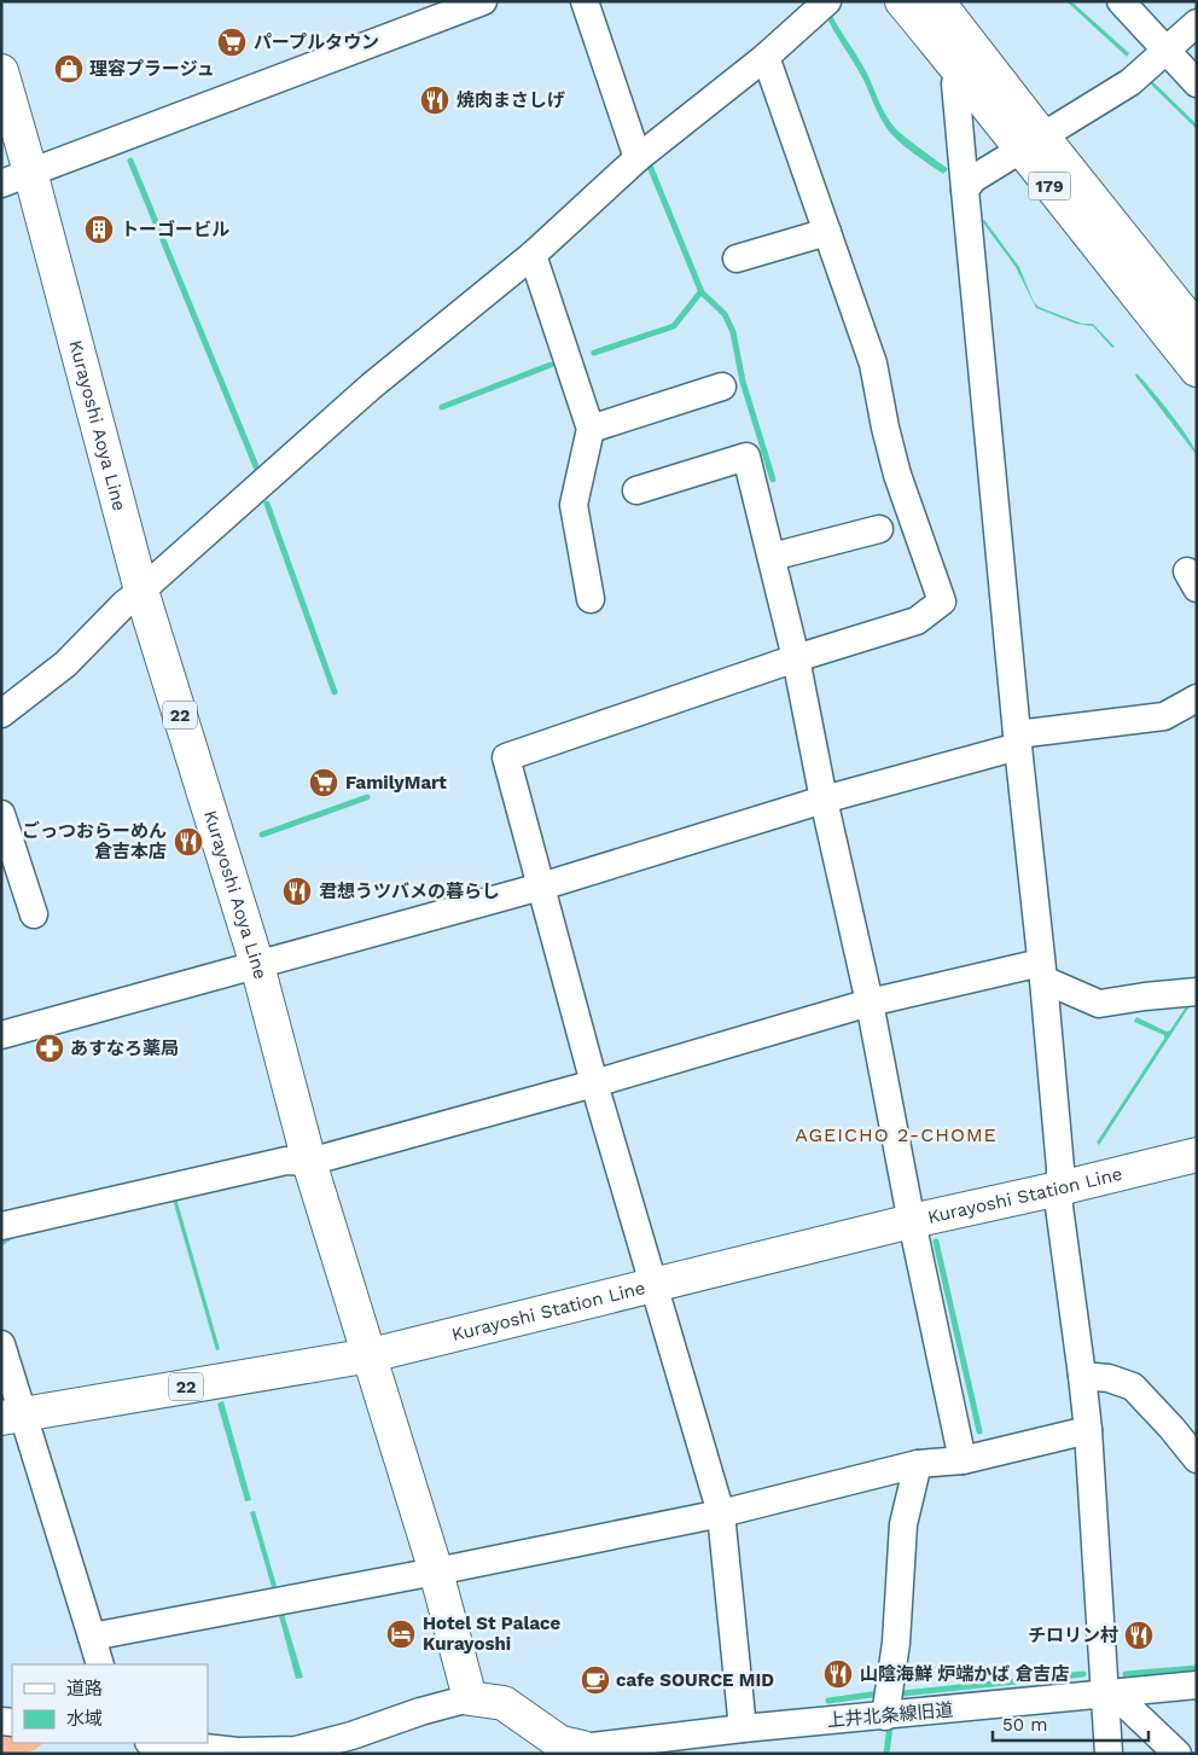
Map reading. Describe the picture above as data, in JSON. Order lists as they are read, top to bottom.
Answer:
{
  "streets": {
    "main road": [
      "179",
      "Kurayoshi Aoya Line",
      "22",
      "Kurayoshi Station Line"
    ],
    "street": ["上井北条線旧道"]
  },
  "crossings": [
    ["Kurayoshi Aoya Line", "22"],
    ["Kurayoshi Aoya Line", "Kurayoshi Station Line"],
    ["22", "Kurayoshi Station Line"]
  ],
  "districts": ["AGEICHO 2-CHOME"],
  "places": {
    "supermarket": ["パープルタウン", "FamilyMart"],
    "shop": ["理容プラージュ"],
    "restaurant": [
      "焼肉まさしげ",
      "ごっつおらーめん 倉吉本店",
      "君想うツバメの暮らし",
      "チロリン村",
      "山陰海鮮 炉端かば 倉吉店"
    ],
    "building": ["トーゴービル"],
    "pharmacy": ["あすなろ薬局"],
    "hotel": ["Hotel St Palace Kurayoshi"],
    "cafe": ["cafe SOURCE MID"]
  },
  "legend": ["道路", "水域"],
  "scale_bar": "50 m"
}
